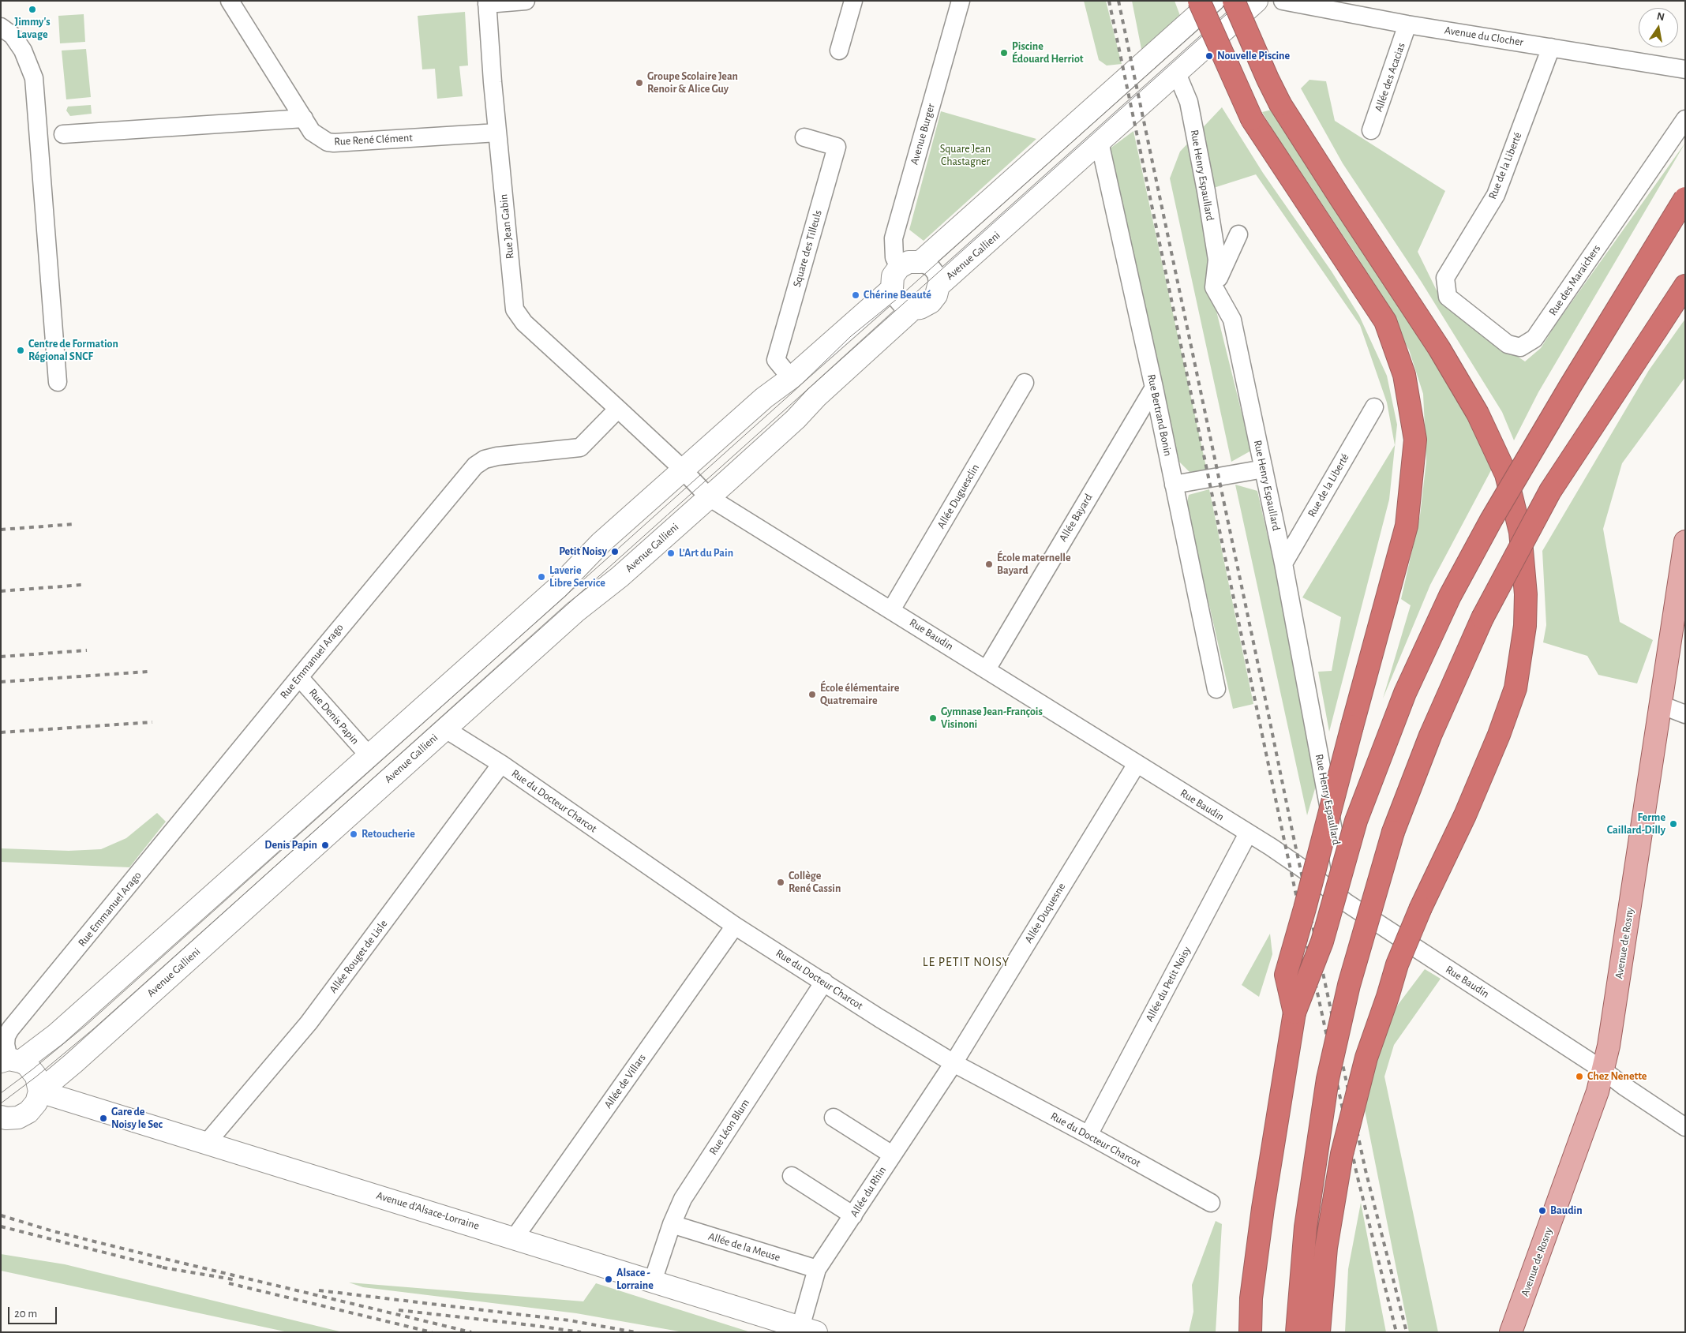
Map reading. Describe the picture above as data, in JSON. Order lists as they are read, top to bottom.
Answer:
{
  "streets": {
    "main road": ["Avenue de Rosny"],
    "street": [
      "Avenue du Clocher",
      "Allée des Acacias",
      "Avenue Burger",
      "Rue René Clément",
      "Rue de la Liberté",
      "Rue Henry Espaullard",
      "Rue Jean Gabin",
      "Square des Tilleuls",
      "Avenue Gallieni",
      "Rue des Maraichers",
      "Rue Bertrand Bonin",
      "Allée Duguesclin",
      "Allée Bayard",
      "Rue Baudin",
      "Rue Emmanuel Arago",
      "Rue Denis Papin",
      "Rue du Docteur Charcot",
      "Allée Duquesne",
      "Allée Rouget de Lisle",
      "Allée du Petit Noisy",
      "Allée de Villars",
      "Rue Léon Blum",
      "Allée du Rhin",
      "Avenue d'Alsace-Lorraine",
      "Allée de la Meuse"
    ]
  },
  "crossings": [
    ["Avenue du Clocher", "Allée des Acacias"],
    ["Avenue du Clocher", "Rue de la Liberté"],
    ["Avenue Burger", "Avenue Gallieni"],
    ["Rue René Clément", "Rue Jean Gabin"],
    ["Rue de la Liberté", "Rue Henry Espaullard"],
    ["Rue de la Liberté", "Rue des Maraichers"],
    ["Rue Henry Espaullard", "Avenue Gallieni"],
    ["Rue Henry Espaullard", "Rue Baudin"],
    ["Rue Jean Gabin", "Rue Emmanuel Arago"],
    ["Avenue Gallieni", "Rue Bertrand Bonin"],
    ["Avenue Gallieni", "Rue Baudin"],
    ["Avenue Gallieni", "Rue du Docteur Charcot"],
    ["Avenue Gallieni", "Avenue d'Alsace-Lorraine"],
    ["Rue Bertrand Bonin", "Allée Bayard"],
    ["Allée Duguesclin", "Rue Baudin"],
    ["Allée Bayard", "Rue Baudin"],
    ["Rue Baudin", "Allée Duquesne"],
    ["Rue Baudin", "Avenue de Rosny"],
    ["Rue Baudin", "Allée du Petit Noisy"],
    ["Rue Emmanuel Arago", "Rue Denis Papin"],
    ["Rue du Docteur Charcot", "Allée Duquesne"],
    ["Rue du Docteur Charcot", "Allée Rouget de Lisle"],
    ["Rue du Docteur Charcot", "Allée du Petit Noisy"],
    ["Rue du Docteur Charcot", "Allée de Villars"],
    ["Rue du Docteur Charcot", "Rue Léon Blum"],
    ["Rue du Docteur Charcot", "Allée du Rhin"],
    ["Allée Duquesne", "Allée du Rhin"],
    ["Allée Rouget de Lisle", "Avenue d'Alsace-Lorraine"],
    ["Allée de Villars", "Avenue d'Alsace-Lorraine"],
    ["Rue Léon Blum", "Avenue d'Alsace-Lorraine"],
    ["Rue Léon Blum", "Allée de la Meuse"],
    ["Allée du Rhin", "Avenue d'Alsace-Lorraine"],
    ["Allée du Rhin", "Allée de la Meuse"]
  ],
  "districts": ["LE PETIT NOISY"],
  "parks": ["Square Jean Chastagner"],
  "places": [
    "Jimmy's Lavage",
    "Piscine Édouard Herriot",
    "Nouvelle Piscine",
    "Groupe Scolaire Jean Renoir & Alice Guy",
    "Chérine Beauté",
    "Centre de Formation Régional SNCF",
    "Petit Noisy",
    "L’Art du Pain",
    "École maternelle Bayard",
    "Laverie Libre Service",
    "École élémentaire Quatremaire",
    "Gymnase Jean-François Visinoni",
    "Ferme Caillard-Dilly",
    "Retoucherie",
    "Denis Papin",
    "Collège René Cassin",
    "Chez Nenette",
    "Gare de Noisy le Sec",
    "Baudin",
    "Alsace - Lorraine"
  ],
  "scale_bar": "20 m",
  "north": "top"
}
